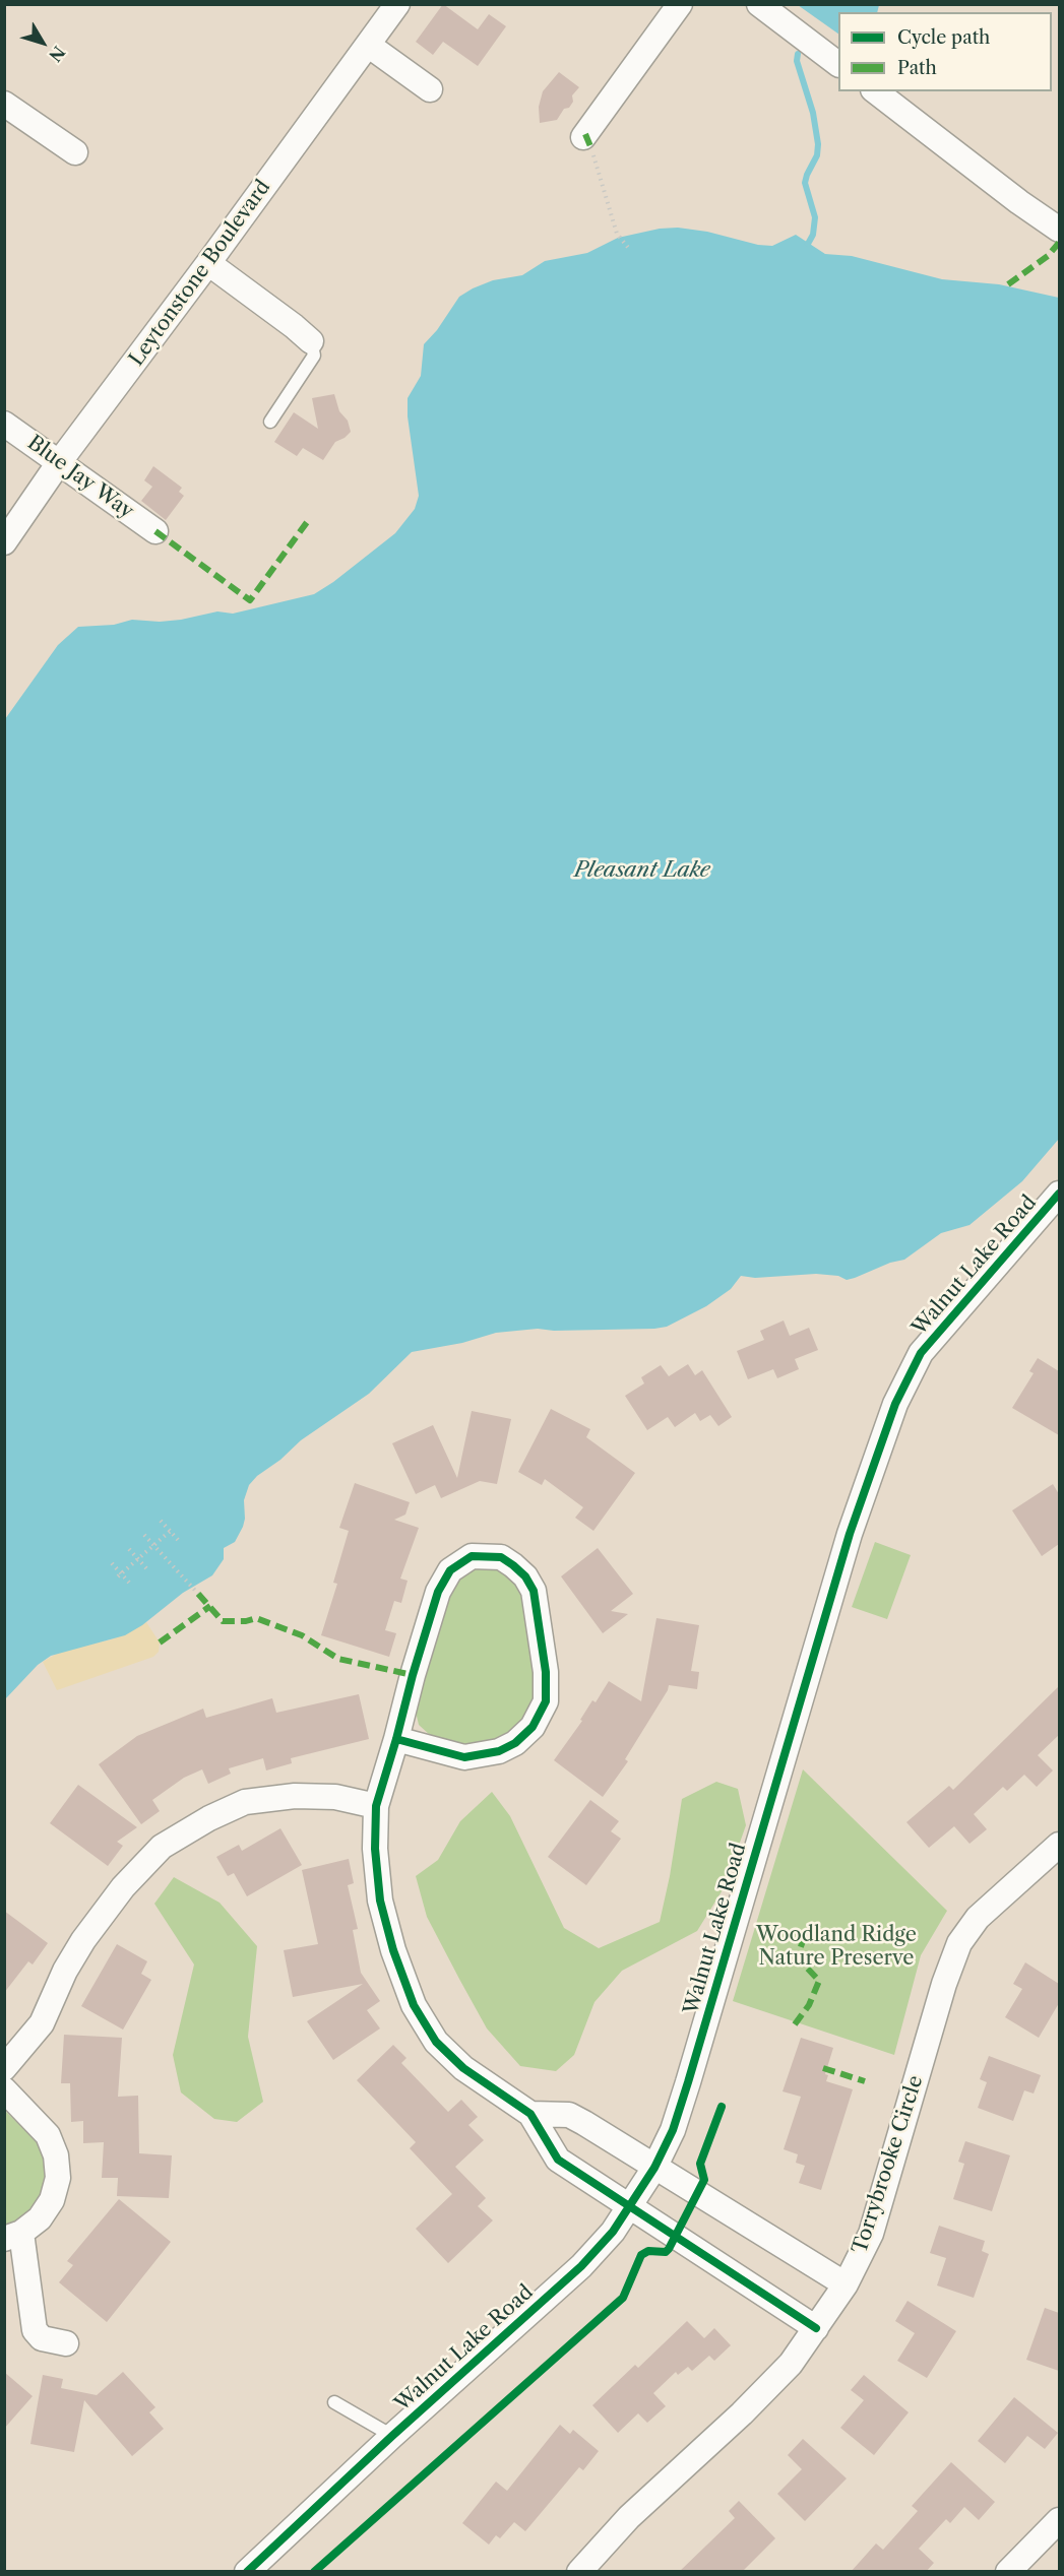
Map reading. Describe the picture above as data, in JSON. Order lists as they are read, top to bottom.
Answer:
{
  "streets": {
    "street": [
      "Leytonstone Boulevard",
      "Blue Jay Way",
      "Walnut Lake Road",
      "Torrybrooke Circle"
    ]
  },
  "crossings": [
    ["Leytonstone Boulevard", "Blue Jay Way"]
  ],
  "water": ["Pleasant Lake"],
  "parks": ["Woodland Ridge Nature Preserve"],
  "legend": ["Cycle path", "Path"],
  "north": "bottom right"
}
